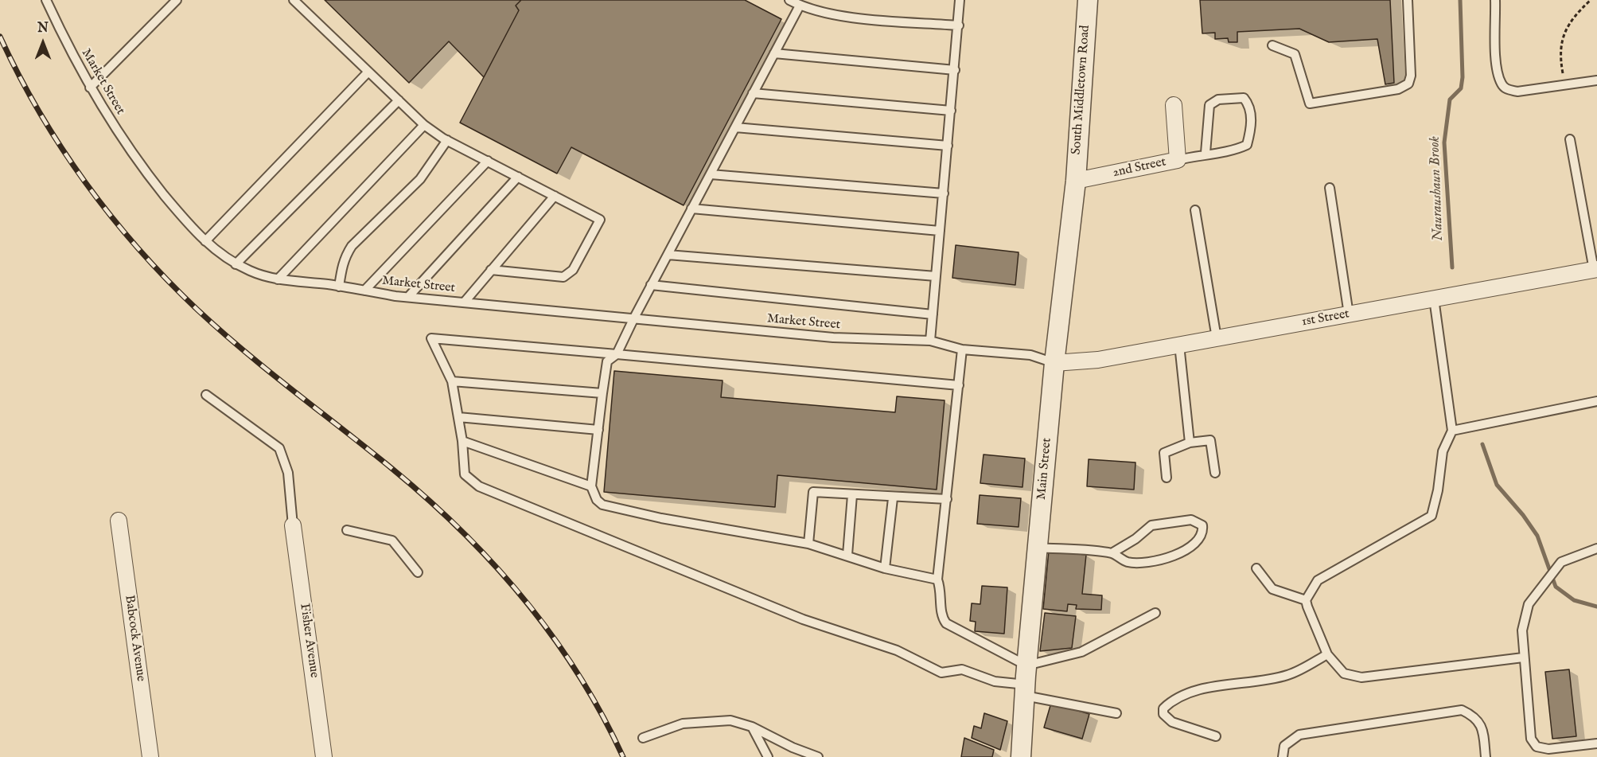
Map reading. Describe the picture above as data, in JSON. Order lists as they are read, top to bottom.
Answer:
{
  "streets": {
    "street": [
      "South Middletown Road",
      "2nd Street",
      "1st Street",
      "Main Street",
      "Babcock Avenue",
      "Fisher Avenue"
    ],
    "lane": ["Market Street"]
  },
  "crossings": [
    ["Market Street", "1st Street"],
    ["Market Street", "Main Street"],
    ["South Middletown Road", "2nd Street"],
    ["South Middletown Road", "Main Street"],
    ["2nd Street", "Main Street"],
    ["1st Street", "Main Street"]
  ],
  "water": ["Nauraushaun Brook"],
  "north": "top"
}
